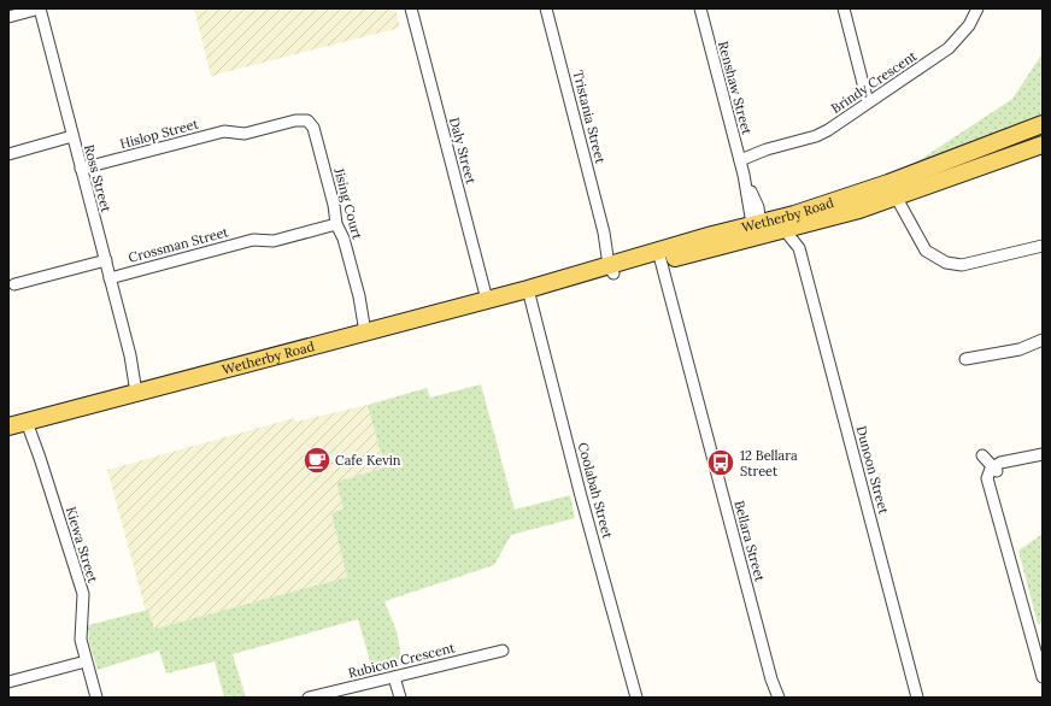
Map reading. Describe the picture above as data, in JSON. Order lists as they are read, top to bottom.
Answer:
{
  "streets": {
    "main road": ["Wetherby Road"],
    "street": [
      "Brindy Crescent",
      "Renshaw Street",
      "Tristania Street",
      "Hislop Street",
      "Daly Street",
      "Ross Street",
      "Jising Court",
      "Crossman Street",
      "Dunoon Street",
      "Coolabah Street",
      "Bellara Street",
      "Kiewa Street",
      "Rubicon Crescent"
    ]
  },
  "crossings": [
    ["Brindy Crescent", "Renshaw Street"],
    ["Renshaw Street", "Wetherby Road"],
    ["Tristania Street", "Wetherby Road"],
    ["Hislop Street", "Ross Street"],
    ["Hislop Street", "Jising Court"],
    ["Daly Street", "Wetherby Road"],
    ["Ross Street", "Wetherby Road"],
    ["Ross Street", "Crossman Street"],
    ["Jising Court", "Wetherby Road"],
    ["Jising Court", "Crossman Street"],
    ["Wetherby Road", "Dunoon Street"],
    ["Wetherby Road", "Coolabah Street"],
    ["Wetherby Road", "Bellara Street"],
    ["Wetherby Road", "Kiewa Street"]
  ],
  "places": {
    "cafe": ["Cafe Kevin"],
    "bus stop": ["12 Bellara Street"]
  }
}
